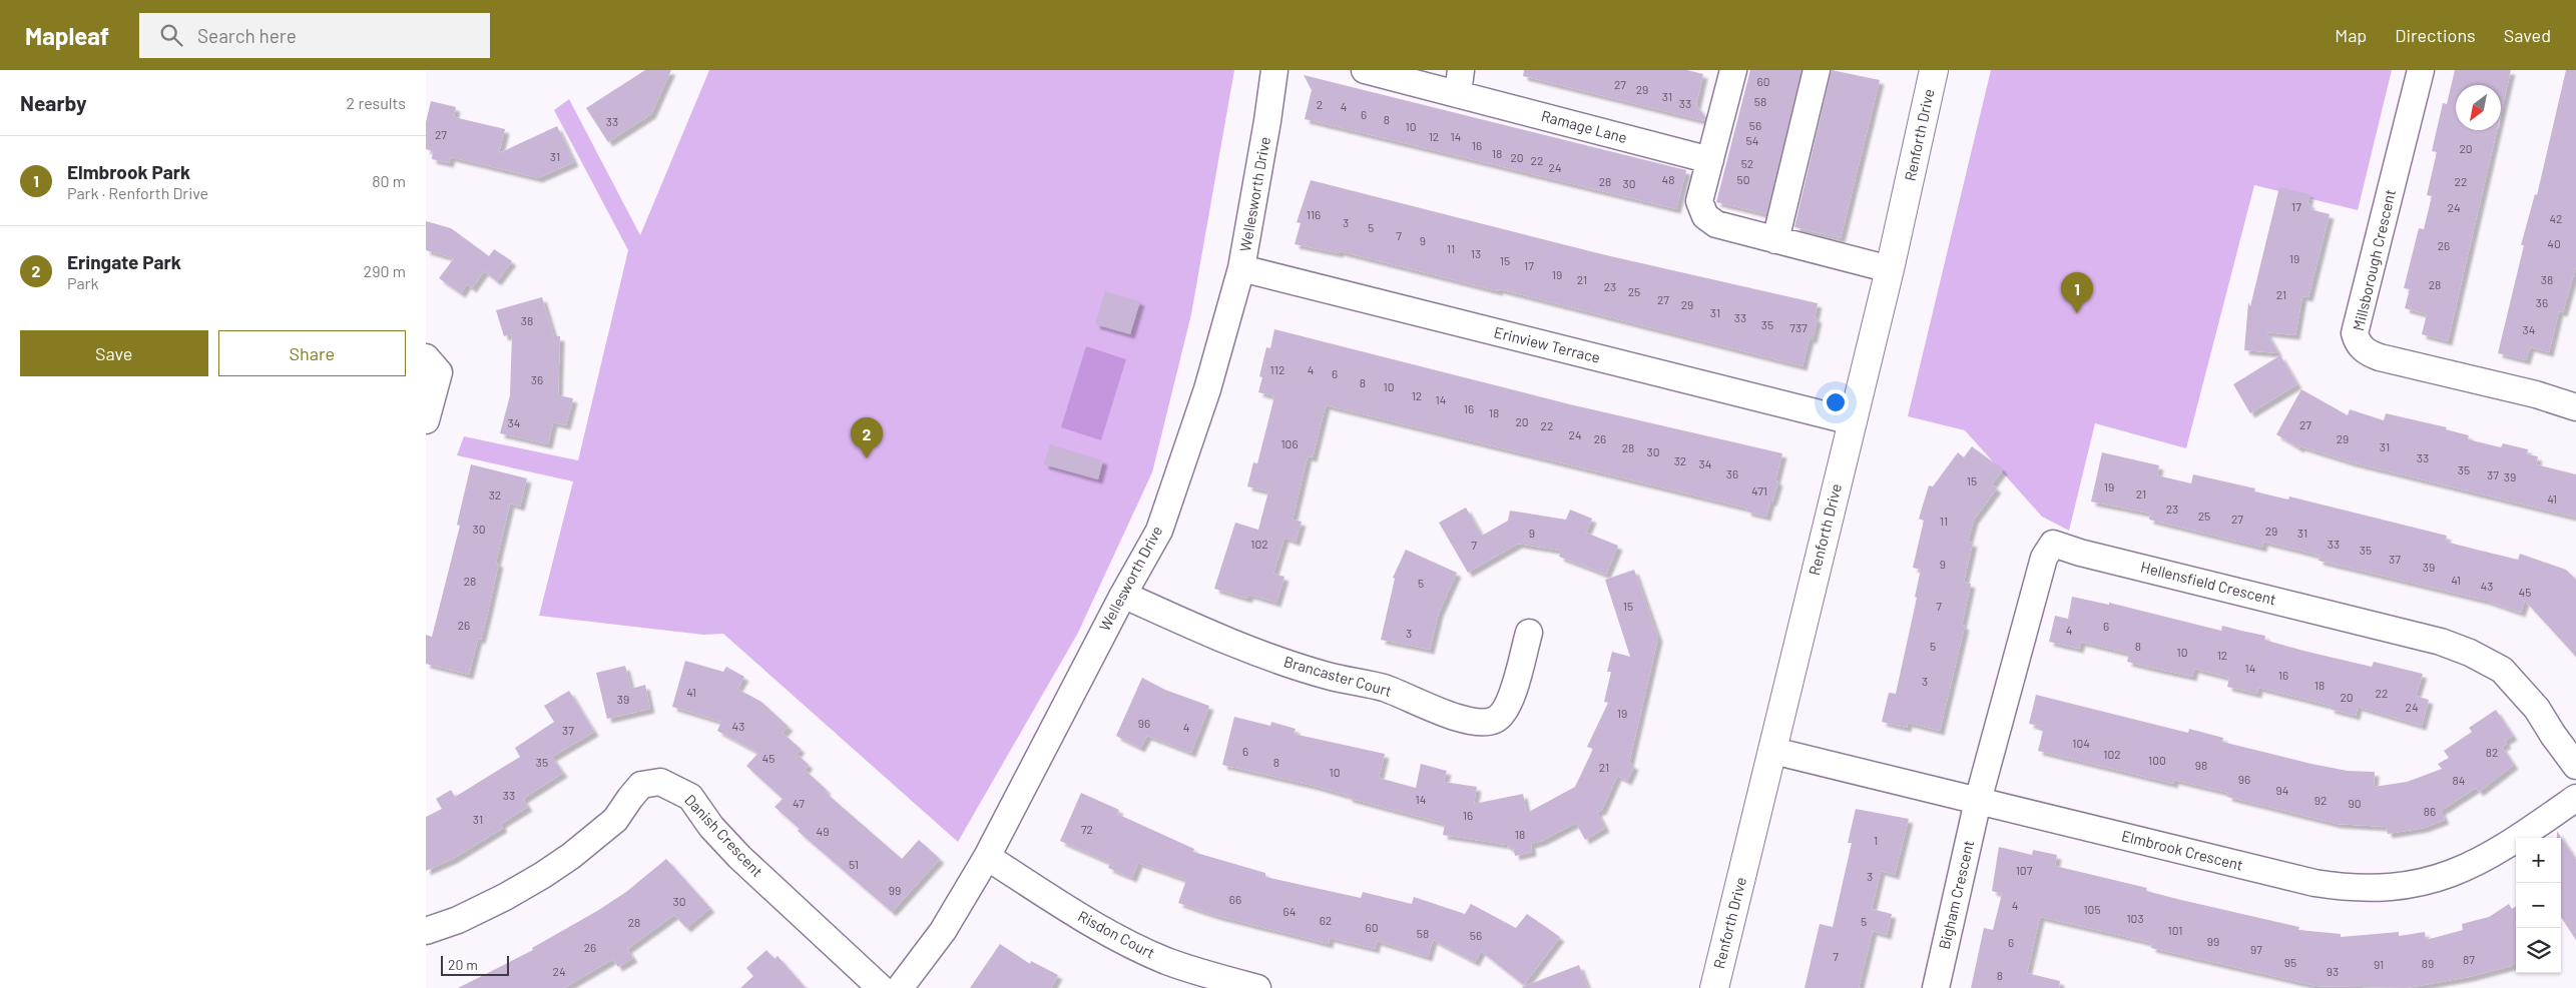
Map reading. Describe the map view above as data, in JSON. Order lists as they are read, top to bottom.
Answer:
{
  "streets": {
    "main road": ["Renforth Drive"],
    "street": [
      "Ramage Lane",
      "Wellesworth Drive",
      "Millsborough Crescent",
      "Erinview Terrace",
      "Hellensfield Crescent",
      "Brancaster Court",
      "Danish Crescent",
      "Elmbrook Crescent",
      "Bigham Crescent",
      "Risdon Court"
    ]
  },
  "crossings": [
    ["Renforth Drive", "Erinview Terrace"],
    ["Renforth Drive", "Elmbrook Crescent"],
    ["Wellesworth Drive", "Erinview Terrace"],
    ["Wellesworth Drive", "Brancaster Court"],
    ["Wellesworth Drive", "Risdon Court"],
    ["Hellensfield Crescent", "Elmbrook Crescent"],
    ["Hellensfield Crescent", "Bigham Crescent"],
    ["Elmbrook Crescent", "Bigham Crescent"]
  ],
  "house_numbers": [
    "60",
    "27",
    "29",
    "31",
    "58",
    "33",
    "2",
    "4",
    "6",
    "8",
    "33",
    "56",
    "10",
    "27",
    "12",
    "14",
    "54",
    "16",
    "20",
    "18",
    "31",
    "20",
    "22",
    "52",
    "24",
    "48",
    "50",
    "28",
    "22",
    "30",
    "17",
    "24",
    "116",
    "42",
    "3",
    "5",
    "7",
    "9",
    "40",
    "26",
    "11",
    "13",
    "19",
    "15",
    "17",
    "19",
    "21",
    "38",
    "28",
    "23",
    "25",
    "21",
    "27",
    "36",
    "29",
    "31",
    "33",
    "38",
    "35",
    "737",
    "34",
    "112",
    "4",
    "6",
    "36",
    "8",
    "10",
    "12",
    "14",
    "16",
    "18",
    "20",
    "34",
    "27",
    "22",
    "24",
    "26",
    "29",
    "106",
    "31",
    "28",
    "30",
    "33",
    "32",
    "34",
    "35",
    "36",
    "37",
    "39",
    "15",
    "19",
    "471",
    "21",
    "32",
    "41",
    "23",
    "25",
    "27",
    "11",
    "30",
    "29",
    "9",
    "31",
    "102",
    "33",
    "7",
    "35",
    "37",
    "9",
    "39",
    "41",
    "28",
    "5",
    "43",
    "45",
    "15",
    "7",
    "26",
    "6",
    "4",
    "3",
    "5",
    "8",
    "10",
    "12",
    "14",
    "16",
    "3",
    "18",
    "41",
    "22",
    "20",
    "39",
    "24",
    "19",
    "96",
    "43",
    "4",
    "37",
    "104",
    "6",
    "82",
    "102",
    "45",
    "100",
    "35",
    "8",
    "98",
    "21",
    "10",
    "96",
    "84",
    "94",
    "33",
    "14",
    "92",
    "47",
    "90",
    "86",
    "16",
    "31",
    "72",
    "49",
    "18",
    "1",
    "51",
    "107",
    "3",
    "99",
    "66",
    "30",
    "4",
    "105",
    "64",
    "103",
    "62",
    "5",
    "28",
    "60",
    "101",
    "58",
    "56",
    "99",
    "6",
    "26",
    "97",
    "7",
    "87",
    "95",
    "89",
    "91",
    "24",
    "93",
    "8"
  ],
  "scale_bar": "20 m",
  "north": "bottom left",
  "page": {
    "header": "Mapleaf",
    "search": "Search here",
    "nav": ["Map", "Directions", "Saved"],
    "heading": ["Nearby", "2 results"],
    "list": [
      {
        "mark": "1",
        "name": "Elmbrook Park",
        "note": "Park · Renforth Drive",
        "value": "80 m"
      },
      {
        "mark": "2",
        "name": "Eringate Park",
        "note": "Park",
        "value": "290 m"
      }
    ],
    "pins": ["1", "2"],
    "buttons": ["Save", "Share"],
    "map_buttons": ["+", "−"],
    "scale": "20 m"
  }
}
